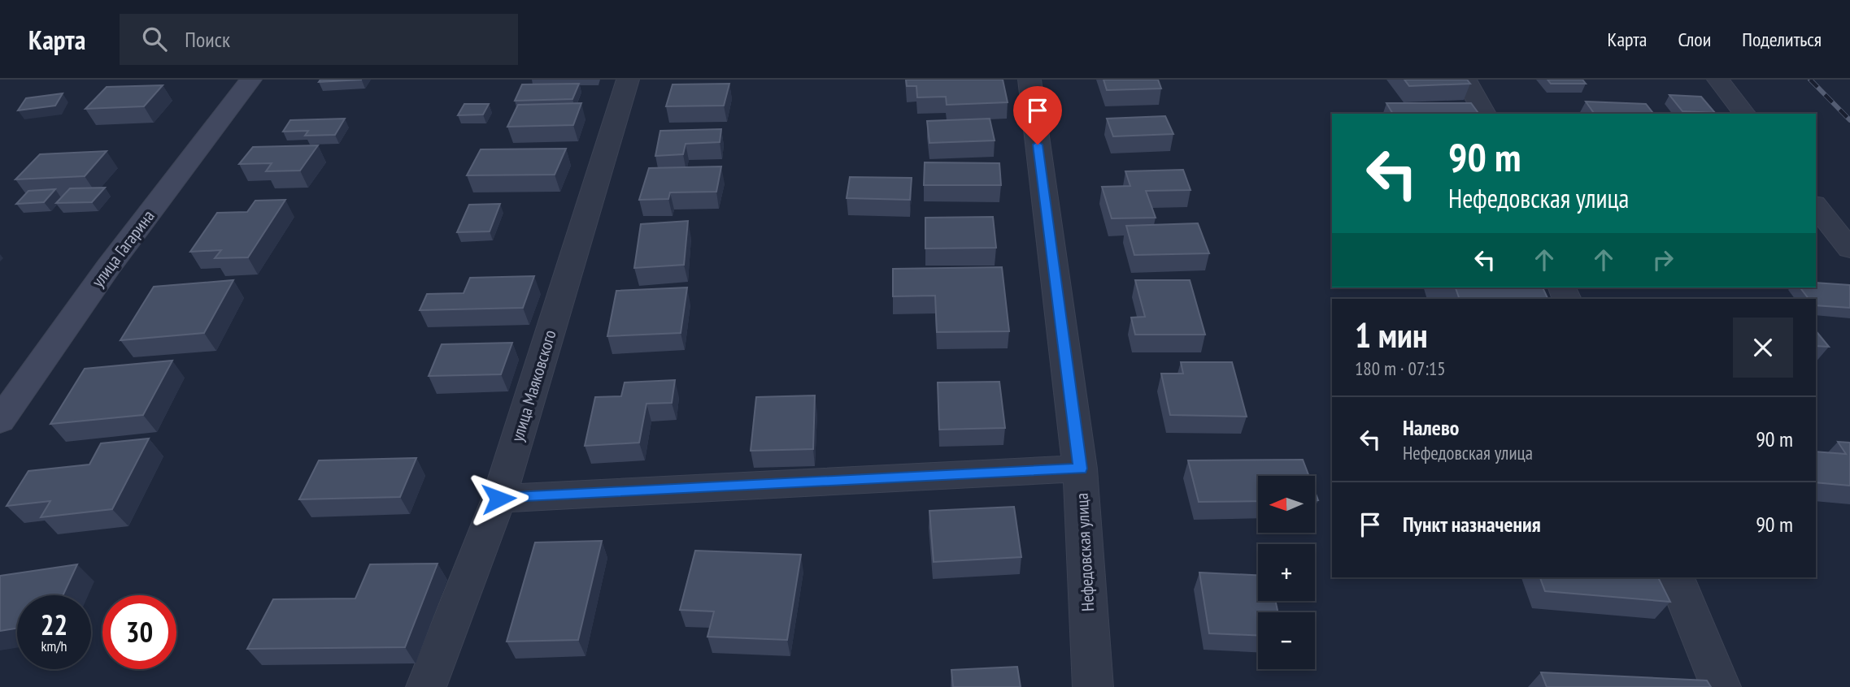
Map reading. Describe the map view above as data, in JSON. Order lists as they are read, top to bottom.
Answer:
{
  "streets": {
    "main road": ["улица Гагарина"],
    "street": ["улица Маяковского", "Нефедовская улица"]
  },
  "north": "left",
  "page": {
    "header": "Карта",
    "search": "Поиск",
    "nav": ["Карта", "Слои", "Поделиться"],
    "turn": ["90 m", "Нефедовская улица"],
    "heading": ["1 мин", "180 m · 07:15"],
    "list": [
      {
        "name": "Налево",
        "note": "Нефедовская улица",
        "value": "90 m"
      },
      {
        "name": "Пункт назначения",
        "value": "90 m"
      }
    ],
    "map_buttons": ["+", "−"],
    "speed": "22 km/h",
    "limit": "30"
  }
}
